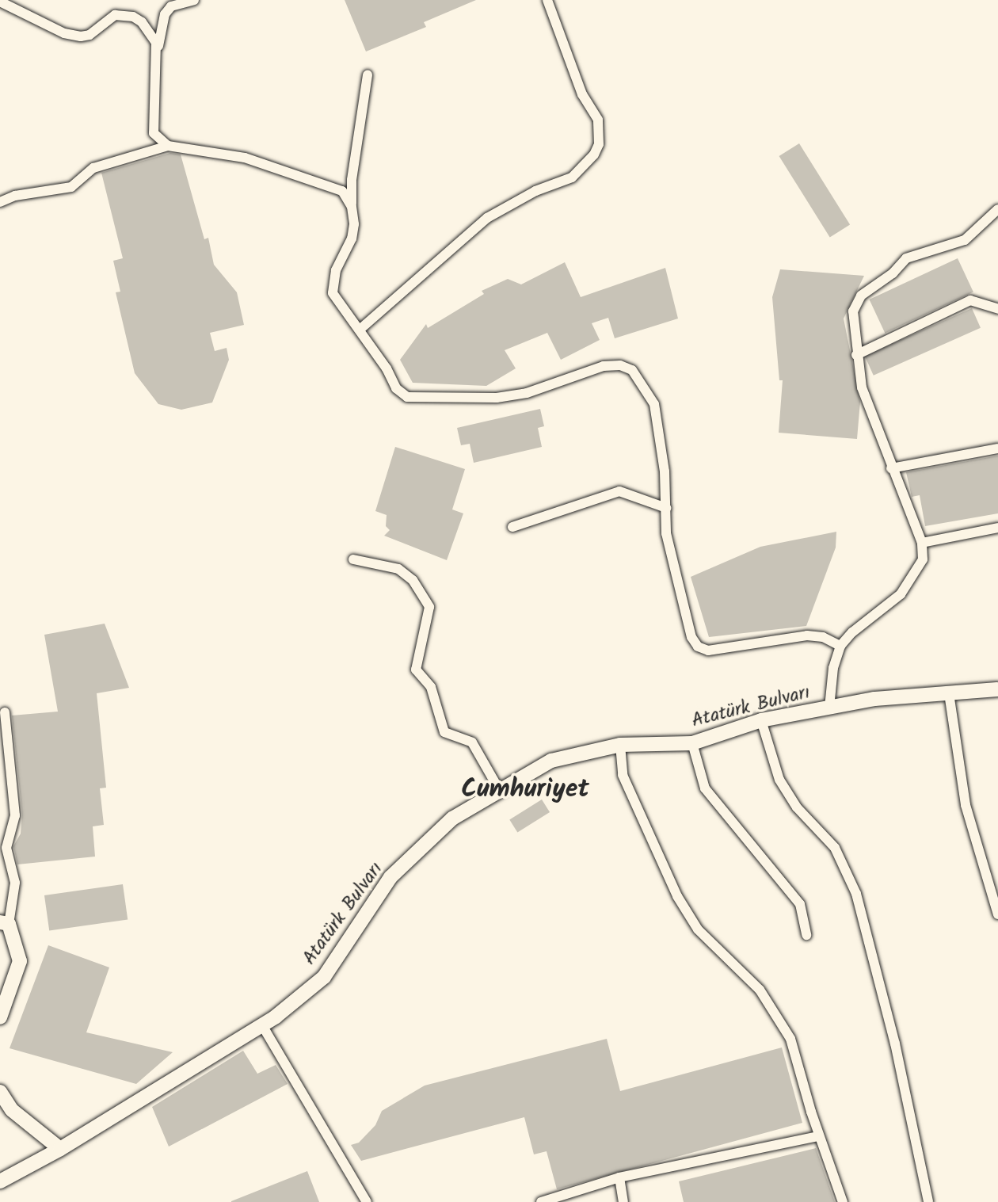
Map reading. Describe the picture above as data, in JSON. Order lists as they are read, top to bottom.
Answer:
{
  "streets": {
    "street": ["Atatürk Bulvarı"]
  },
  "districts": ["Cumhuriyet"]
}
